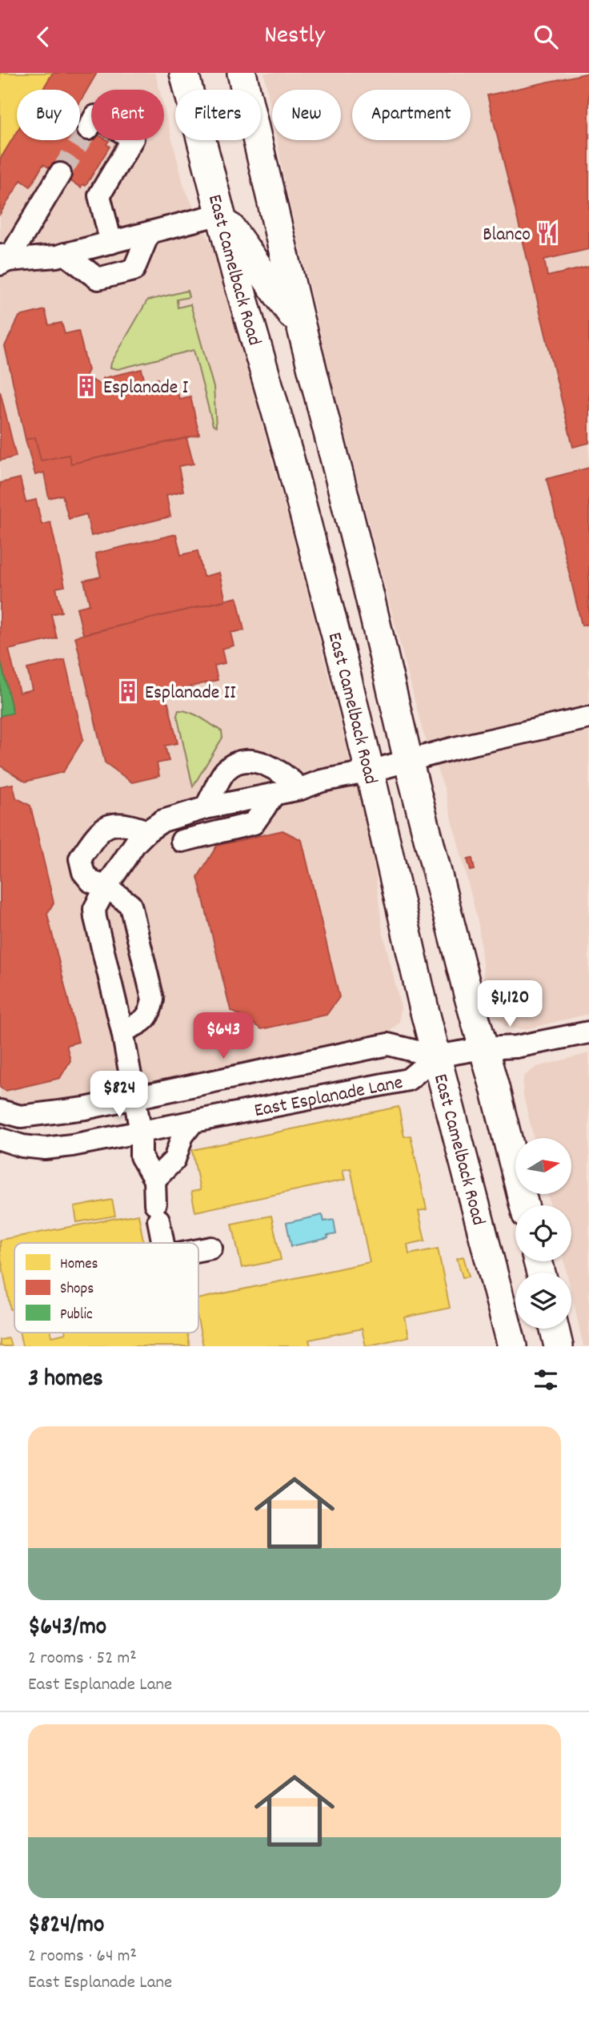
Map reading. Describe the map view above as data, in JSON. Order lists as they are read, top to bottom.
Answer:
{
  "streets": {
    "main road": ["East Camelback Road"],
    "street": ["East Esplanade Lane"]
  },
  "crossings": [
    ["East Camelback Road", "East Esplanade Lane"]
  ],
  "places": {
    "restaurant": ["Blanco"],
    "building": ["Esplanade I", "Esplanade II"]
  },
  "legend": ["Homes", "Shops", "Public"],
  "north": "right",
  "page": {
    "header": "Nestly",
    "chip": [
      "Buy",
      "Rent",
      "Filters",
      "New",
      "Apartment"
    ],
    "price": ["$1,120", "$643", "$824"],
    "heading": "3 homes",
    "list": [
      {
        "name": "$643/mo",
        "note": "2 rooms · 52 m² · East Esplanade Lane"
      },
      {
        "name": "$824/mo",
        "note": "2 rooms · 64 m² · East Esplanade Lane"
      }
    ]
  }
}
